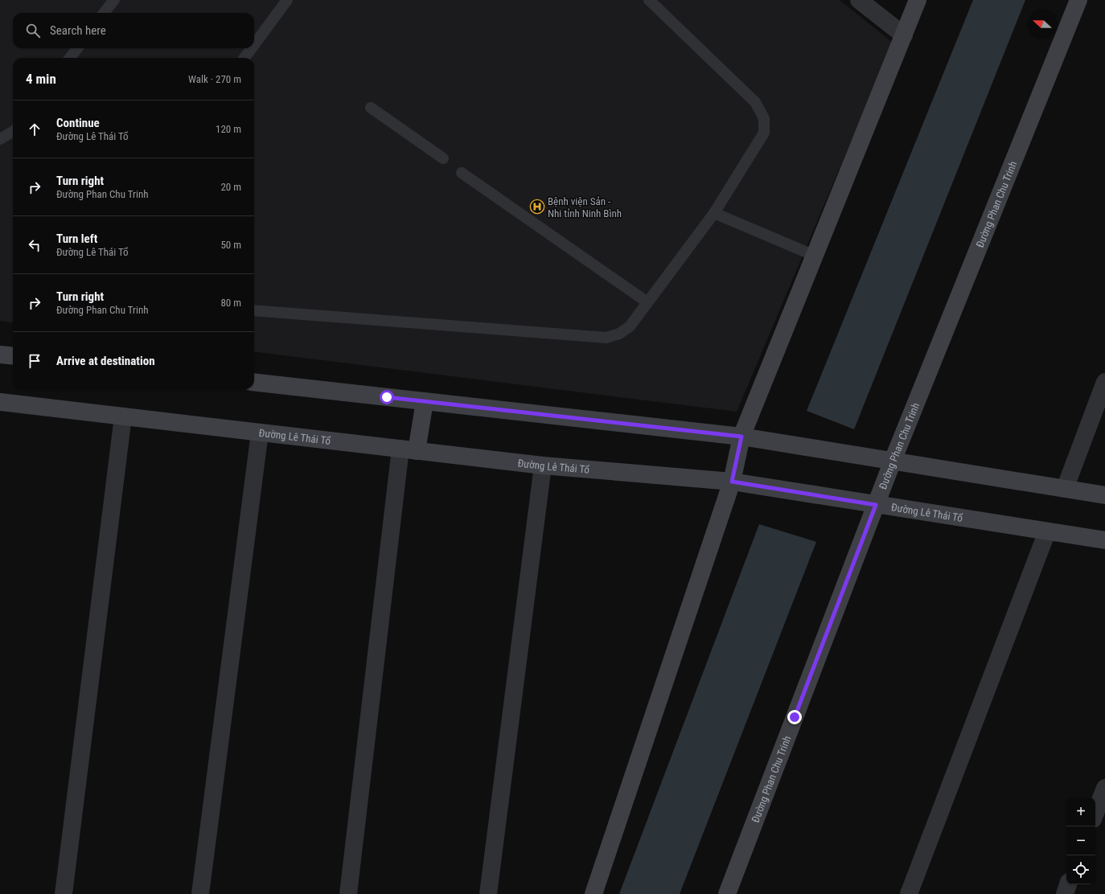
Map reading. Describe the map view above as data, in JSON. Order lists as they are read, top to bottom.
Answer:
{
  "streets": {
    "street": ["Đường Phan Chu Trinh", "Đường Lê Thái Tổ"]
  },
  "crossings": [
    ["Đường Phan Chu Trinh", "Đường Lê Thái Tổ"]
  ],
  "places": {
    "hospital": ["Bệnh viện Sản - Nhi tỉnh Ninh Bình"]
  },
  "north": "left",
  "page": {
    "search": "Search here",
    "heading": ["4 min", "Walk · 270 m"],
    "list": [
      ["Continue", "Đường Lê Thái Tổ", "120 m"],
      ["Turn right", "Đường Phan Chu Trinh", "20 m"],
      ["Turn left", "Đường Lê Thái Tổ", "50 m"],
      ["Turn right", "Đường Phan Chu Trinh", "80 m"],
      "Arrive at destination"
    ],
    "map_buttons": ["+", "−"]
  }
}
